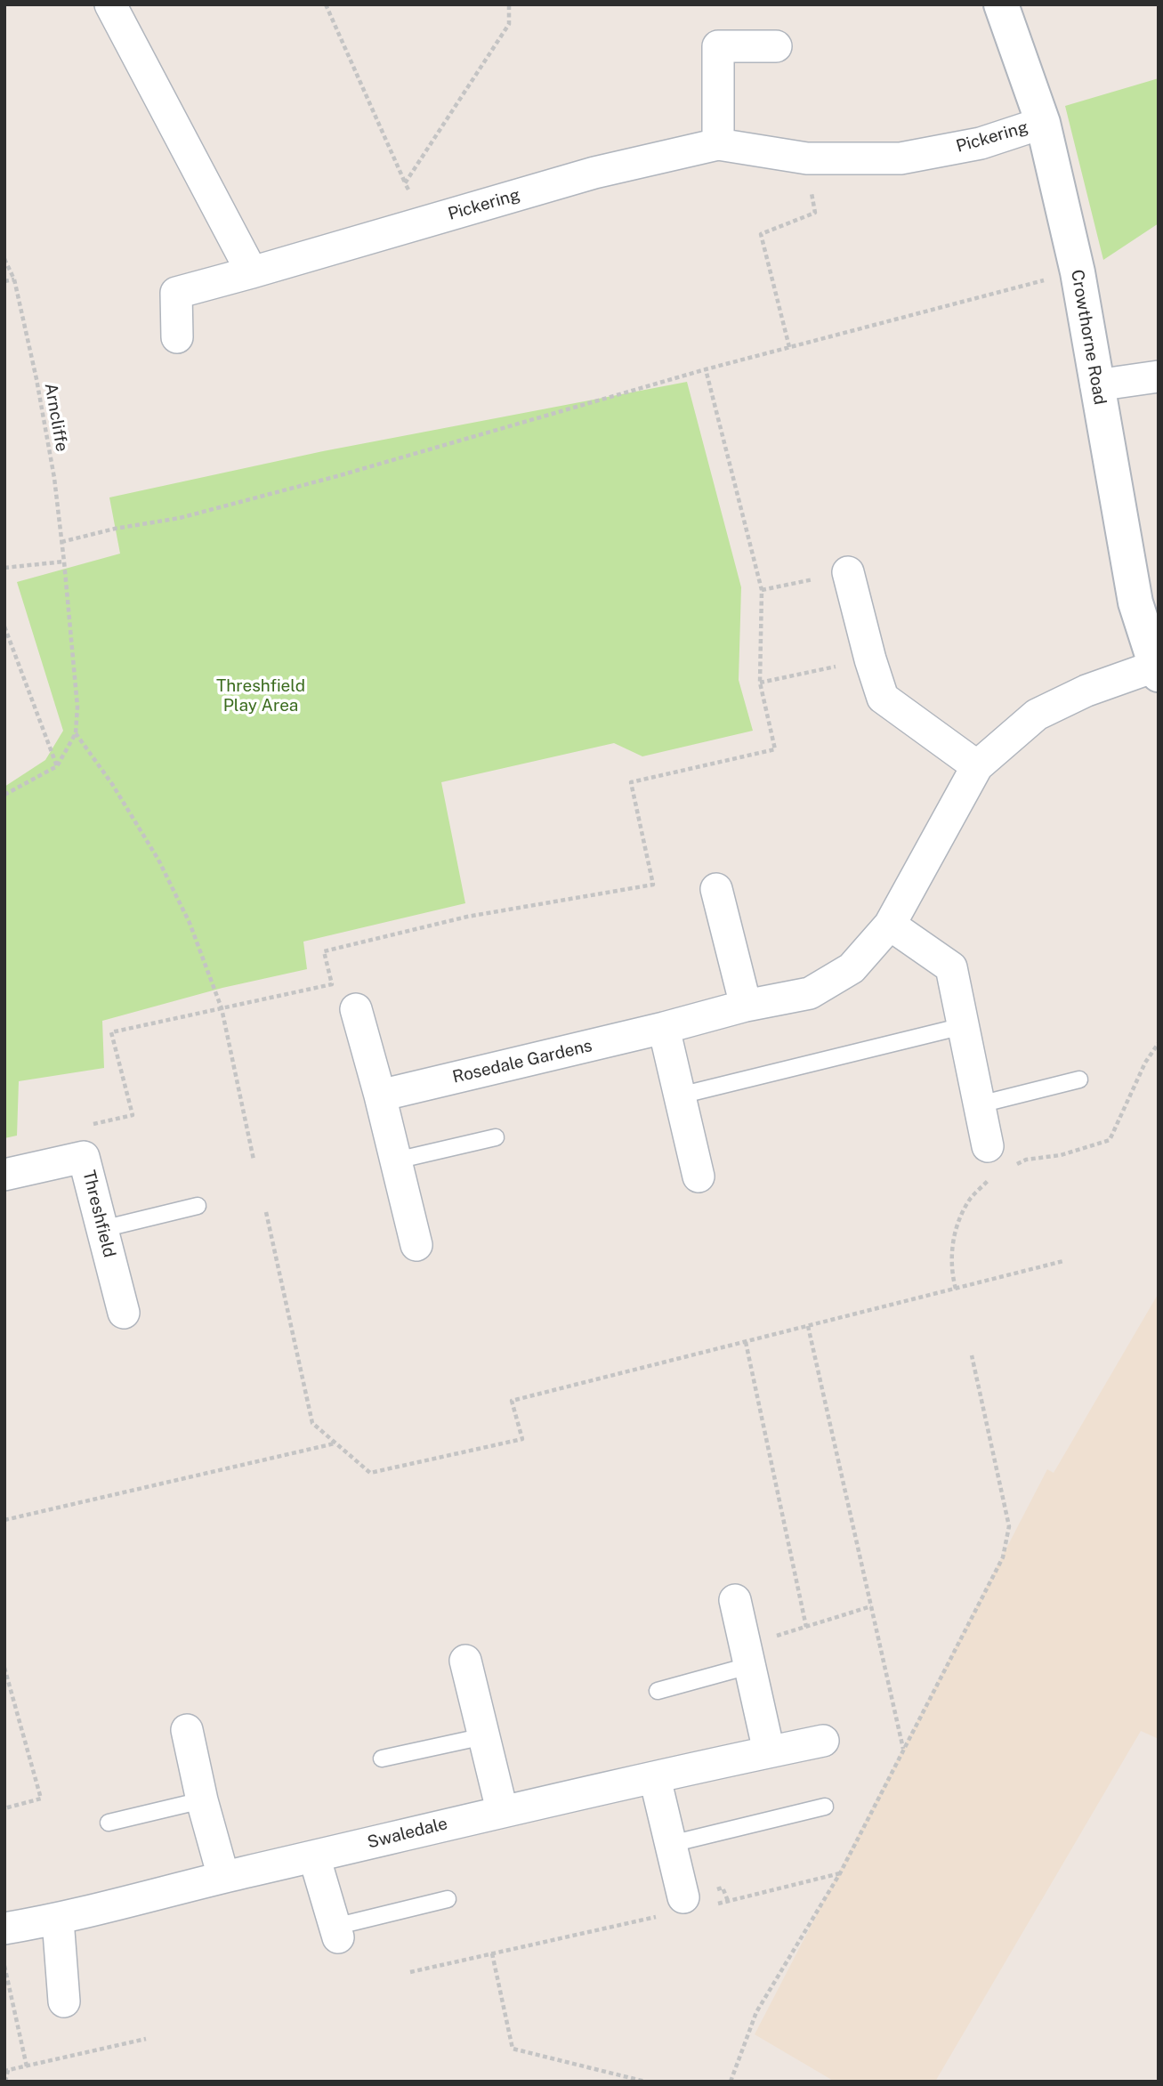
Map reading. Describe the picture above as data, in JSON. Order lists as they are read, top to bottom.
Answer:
{
  "streets": {
    "street": [
      "Pickering",
      "Crowthorne Road",
      "Rosedale Gardens",
      "Threshfield",
      "Swaledale"
    ],
    "path": ["Arncliffe"]
  },
  "crossings": [
    ["Pickering", "Crowthorne Road"],
    ["Crowthorne Road", "Rosedale Gardens"]
  ],
  "parks": ["Threshfield Play Area"]
}
